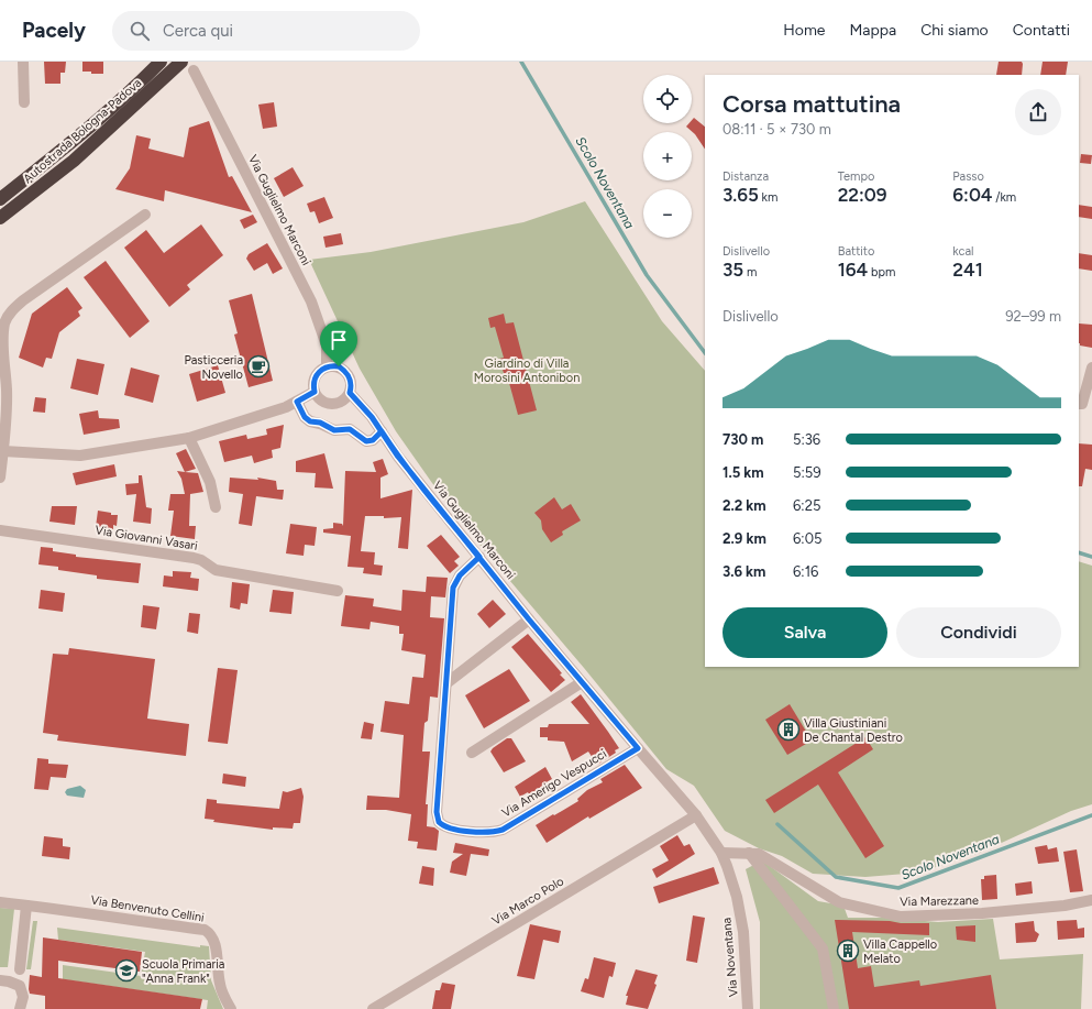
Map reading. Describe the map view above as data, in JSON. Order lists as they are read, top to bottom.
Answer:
{
  "streets": {
    "highway": ["Autostrada Bologna-Padova"],
    "street": [
      "Via Guglielmo Marconi",
      "Via Giovanni Vasari",
      "Via Amerigo Vespucci",
      "Via Marco Polo",
      "Via Marezzane",
      "Via Benvenuto Cellini",
      "Via Noventana"
    ]
  },
  "crossings": [
    ["Via Guglielmo Marconi", "Via Amerigo Vespucci"],
    ["Via Guglielmo Marconi", "Via Marco Polo"],
    ["Via Guglielmo Marconi", "Via Marezzane"],
    ["Via Guglielmo Marconi", "Via Noventana"],
    ["Via Marezzane", "Via Noventana"]
  ],
  "water": ["Scolo Noventana"],
  "parks": ["Giardino di Villa Morosini Antonibon"],
  "places": {
    "cafe": ["Pasticceria Novello"],
    "building": ["Villa Giustiniani De Chantal Destro", "Villa Cappello Melato"],
    "school or university": ["Scuola Primaria \"Anna Frank\""]
  },
  "page": {
    "header": "Pacely",
    "search": "Cerca qui",
    "nav": [
      "Home",
      "Mappa",
      "Chi siamo",
      "Contatti"
    ],
    "map_buttons": ["+", "−"],
    "heading": ["Corsa mattutina", "08:11 · 5 × 730 m"],
    "stats": [
      ["Distanza", "3.65 km"],
      ["Tempo", "22:09"],
      ["Passo", "6:04 /km"],
      ["Dislivello", "35 m"],
      ["Battito", "164 bpm"],
      ["kcal", "241"]
    ],
    "chart": ["Dislivello", "92–99 m"],
    "list": [
      {
        "name": "730 m",
        "note": "5:36"
      },
      {
        "name": "1.5 km",
        "note": "5:59"
      },
      {
        "name": "2.2 km",
        "note": "6:25"
      },
      {
        "name": "2.9 km",
        "note": "6:05"
      },
      {
        "name": "3.6 km",
        "note": "6:16"
      }
    ],
    "buttons": ["Salva", "Condividi"]
  }
}
